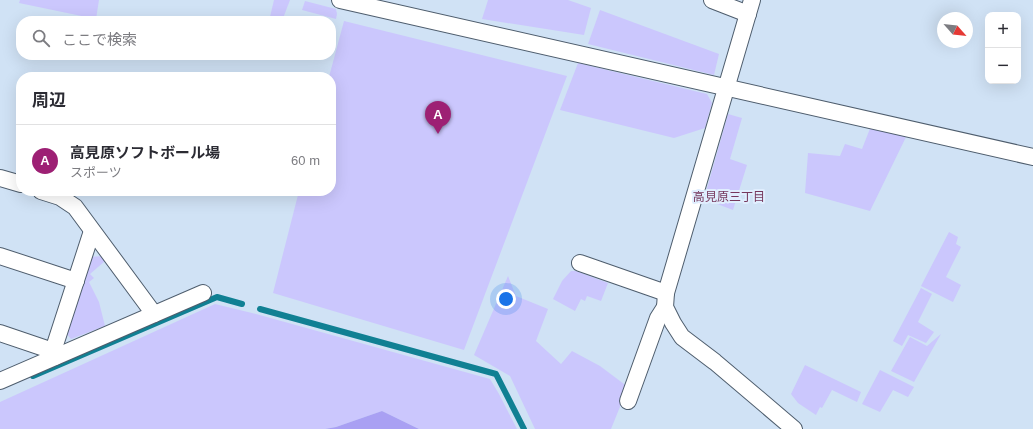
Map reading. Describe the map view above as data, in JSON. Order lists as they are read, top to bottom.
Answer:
{
  "districts": ["高見原三丁目"],
  "north": "bottom right",
  "page": {
    "map_buttons": ["+", "−"],
    "search": "ここで検索",
    "heading": "周辺",
    "pins": "A",
    "list": [
      {
        "mark": "A",
        "name": "高見原ソフトボール場",
        "note": "スポーツ",
        "value": "60 m"
      }
    ]
  }
}
